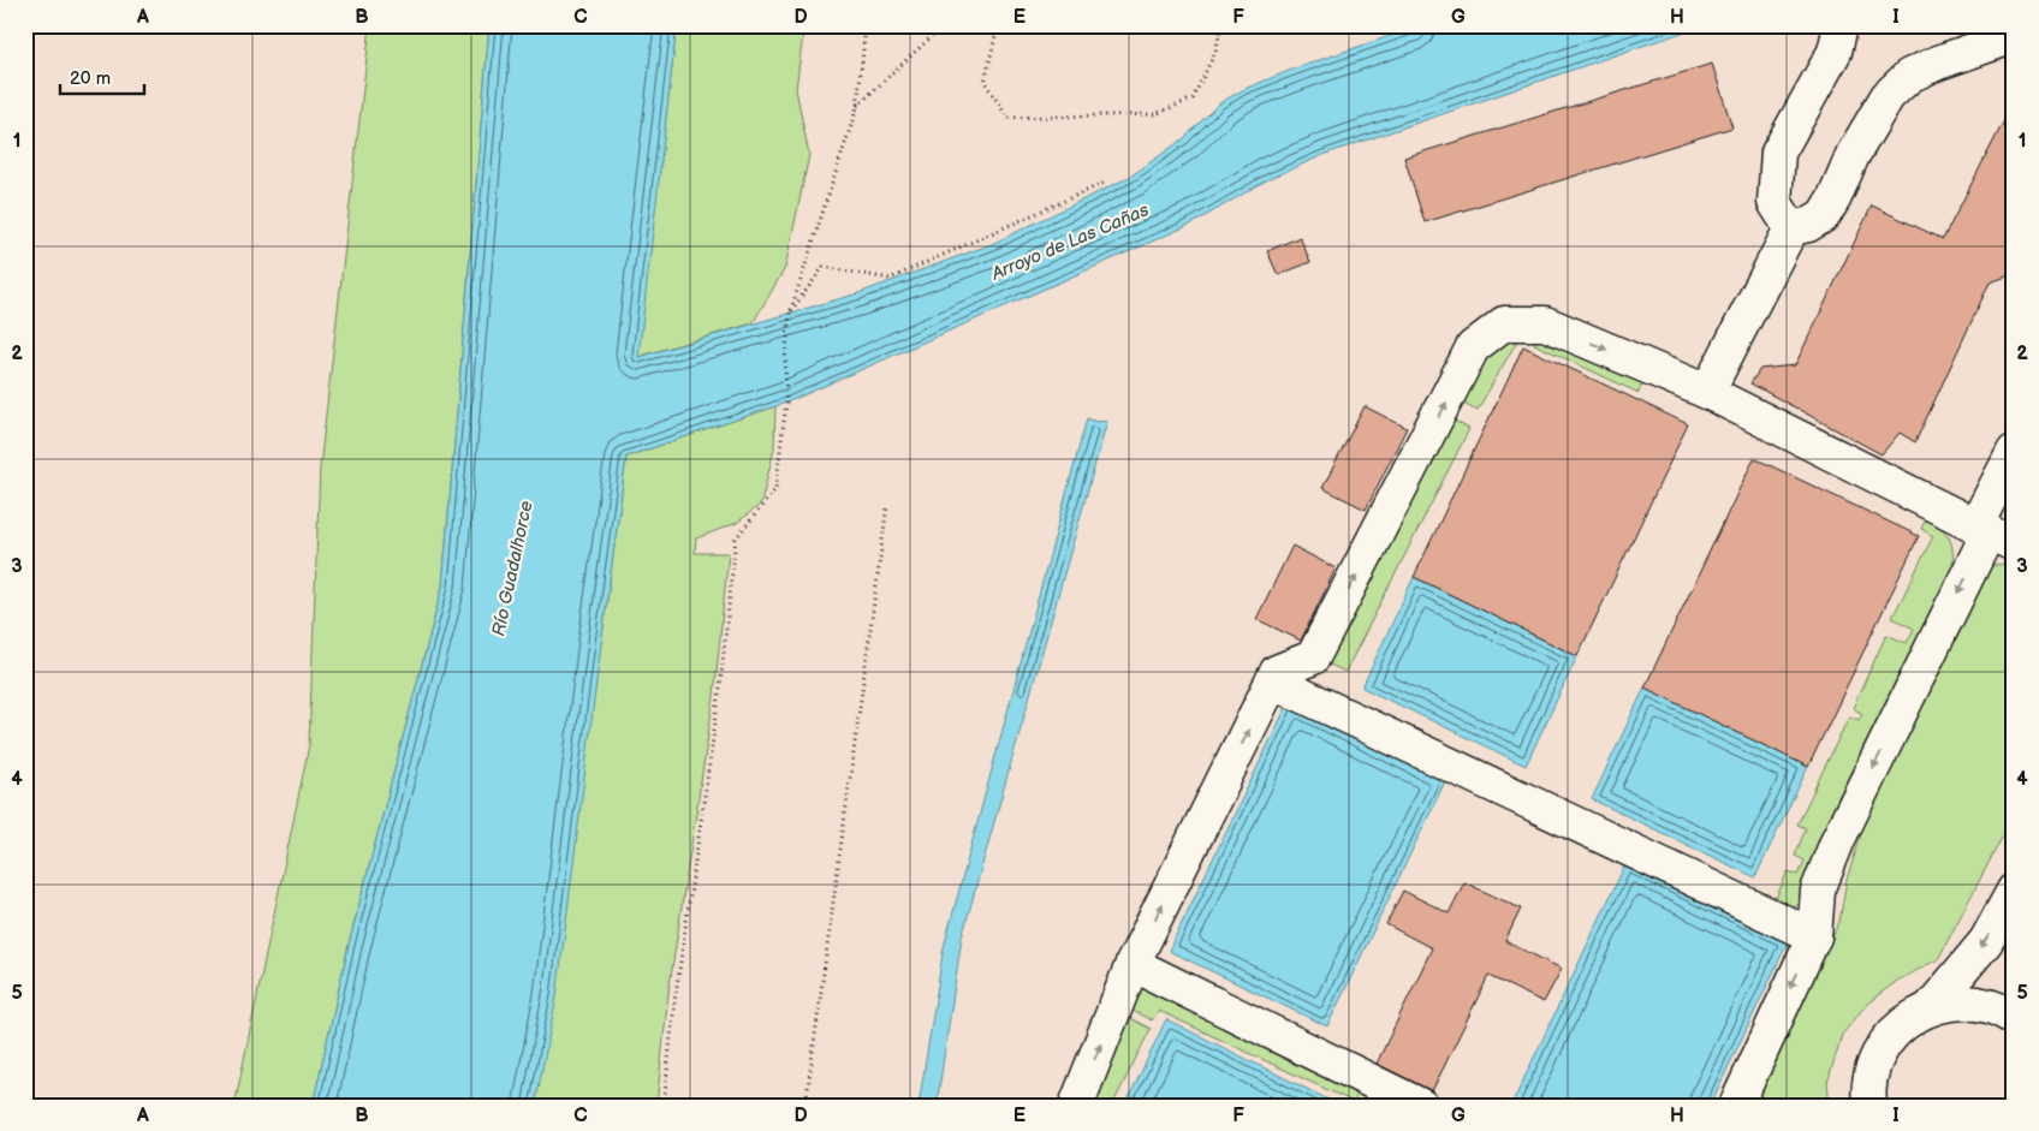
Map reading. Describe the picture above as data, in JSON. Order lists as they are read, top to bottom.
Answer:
{
  "water": ["Arroyo de Las Cañas", "Río Guadalhorce"],
  "scale_bar": "20 m",
  "grid": {
    "columns": [
      "A",
      "B",
      "C",
      "D",
      "E",
      "F",
      "G",
      "H",
      "I"
    ],
    "rows": [
      "1",
      "2",
      "3",
      "4",
      "5"
    ]
  }
}
